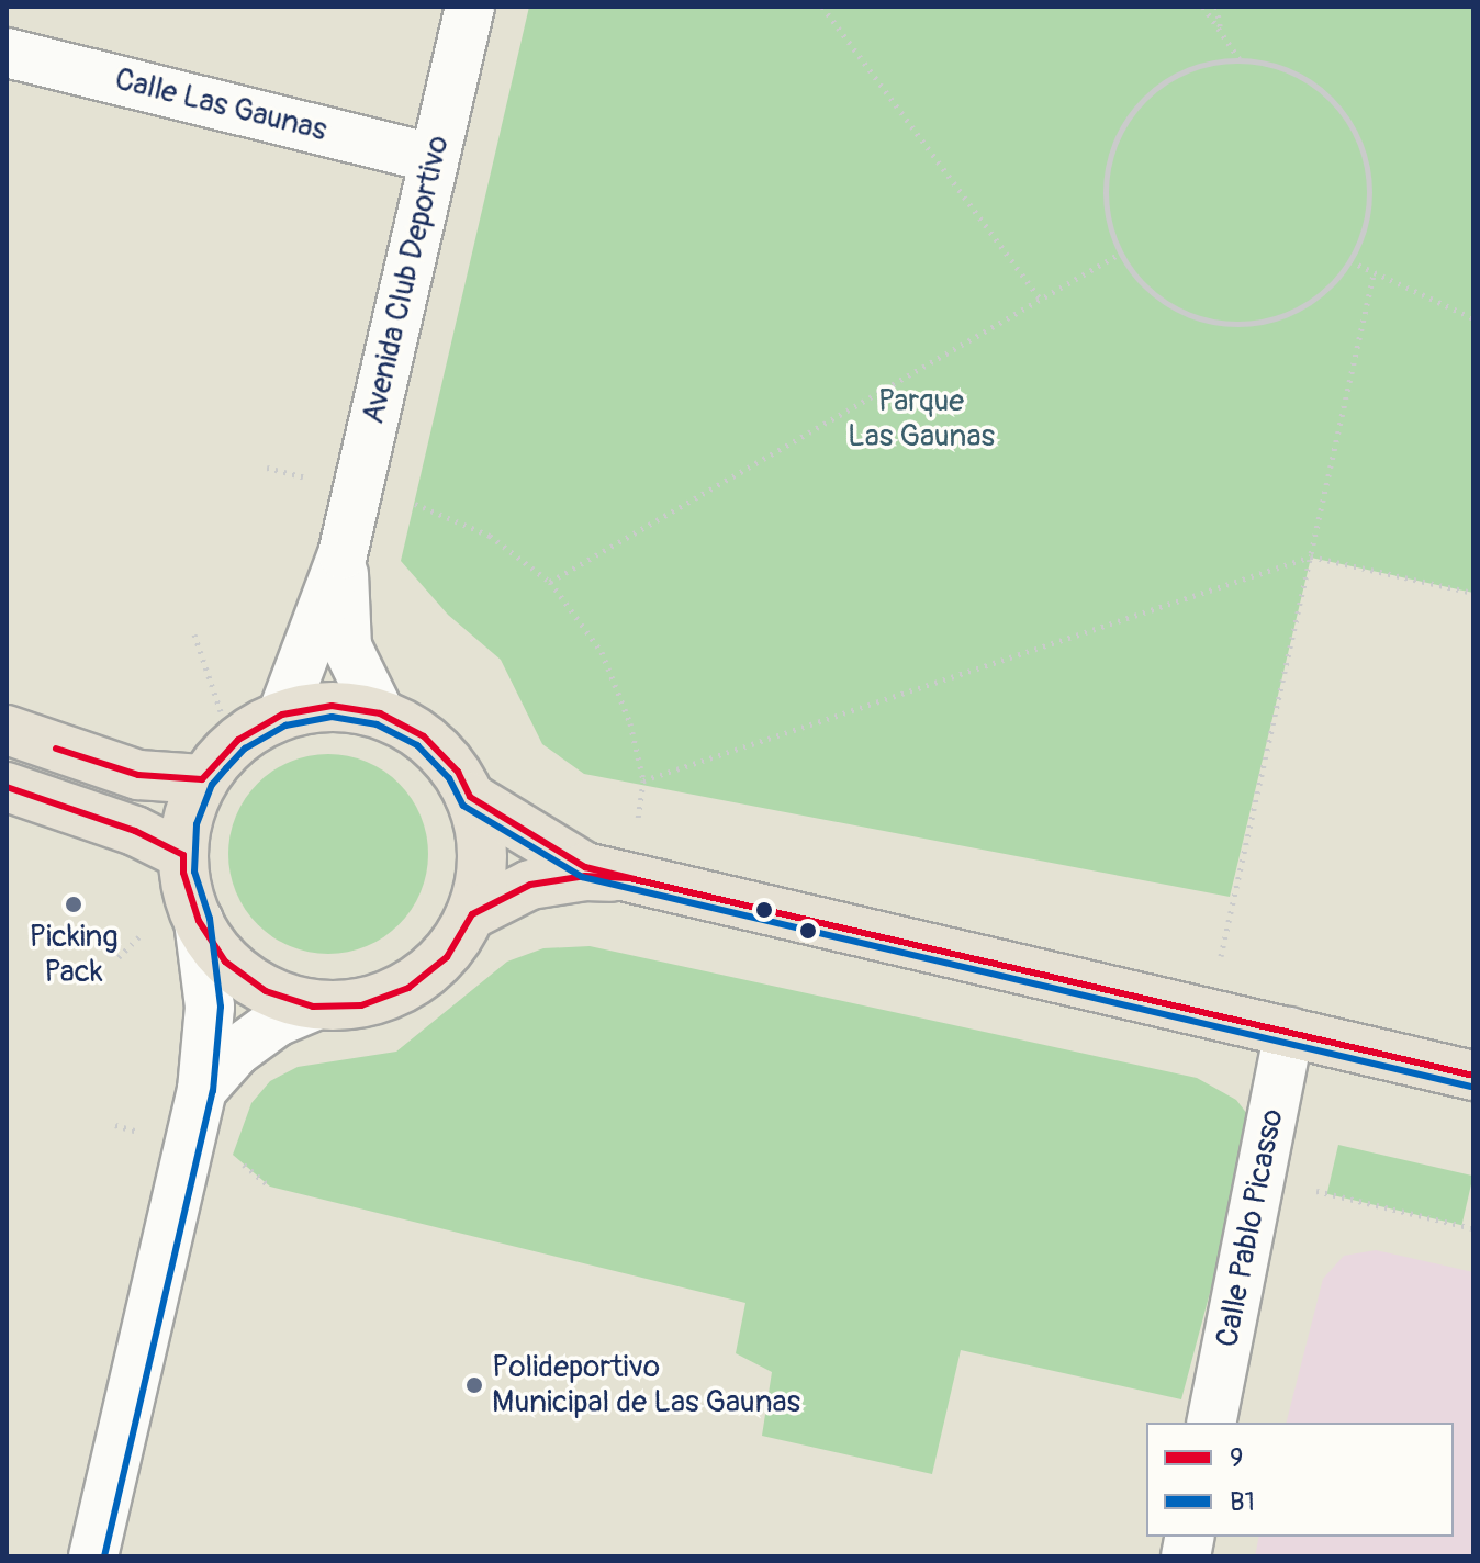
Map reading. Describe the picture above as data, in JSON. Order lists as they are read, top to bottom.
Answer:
{
  "streets": {
    "street": ["Calle Las Gaunas", "Avenida Club Deportivo", "Calle Pablo Picasso"]
  },
  "crossings": [
    ["Calle Las Gaunas", "Avenida Club Deportivo"]
  ],
  "parks": ["Parque Las Gaunas"],
  "places": ["Picking Pack", "Polideportivo Municipal de Las Gaunas"],
  "lines": ["transit line 9", "transit line B1"],
  "legend": ["9", "B1"]
}
